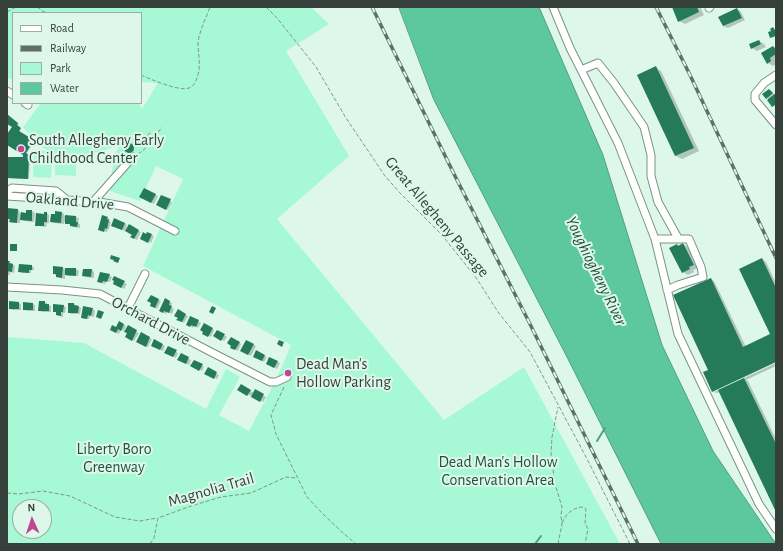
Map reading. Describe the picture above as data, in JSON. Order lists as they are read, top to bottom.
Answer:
{
  "streets": {
    "street": ["Oakland Drive", "Orchard Drive"],
    "path": ["Great Allegheny Passage", "Magnolia Trail"]
  },
  "water": ["Youghiogheny River"],
  "parks": ["Liberty Boro Greenway", "Dead Man's Hollow Conservation Area"],
  "places": ["South Allegheny Early Childhood Center", "Dead Man's Hollow Parking"],
  "legend": [
    "Road",
    "Railway",
    "Park",
    "Water"
  ],
  "north": "top"
}
